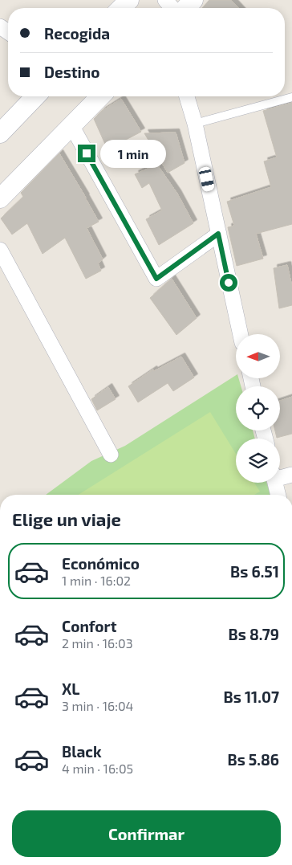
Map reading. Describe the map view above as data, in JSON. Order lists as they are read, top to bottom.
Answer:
{
  "north": "left",
  "page": {
    "banner": ["Recogida", "Destino"],
    "bubble": "1 min",
    "heading": "Elige un viaje",
    "list": [
      {
        "name": "Económico",
        "note": "1 min · 16:02",
        "value": "Bs 6.51"
      },
      {
        "name": "Confort",
        "note": "2 min · 16:03",
        "value": "Bs 8.79"
      },
      {
        "name": "XL",
        "note": "3 min · 16:04",
        "value": "Bs 11.07"
      },
      {
        "name": "Black",
        "note": "4 min · 16:05",
        "value": "Bs 5.86"
      }
    ],
    "buttons": "Confirmar"
  }
}
